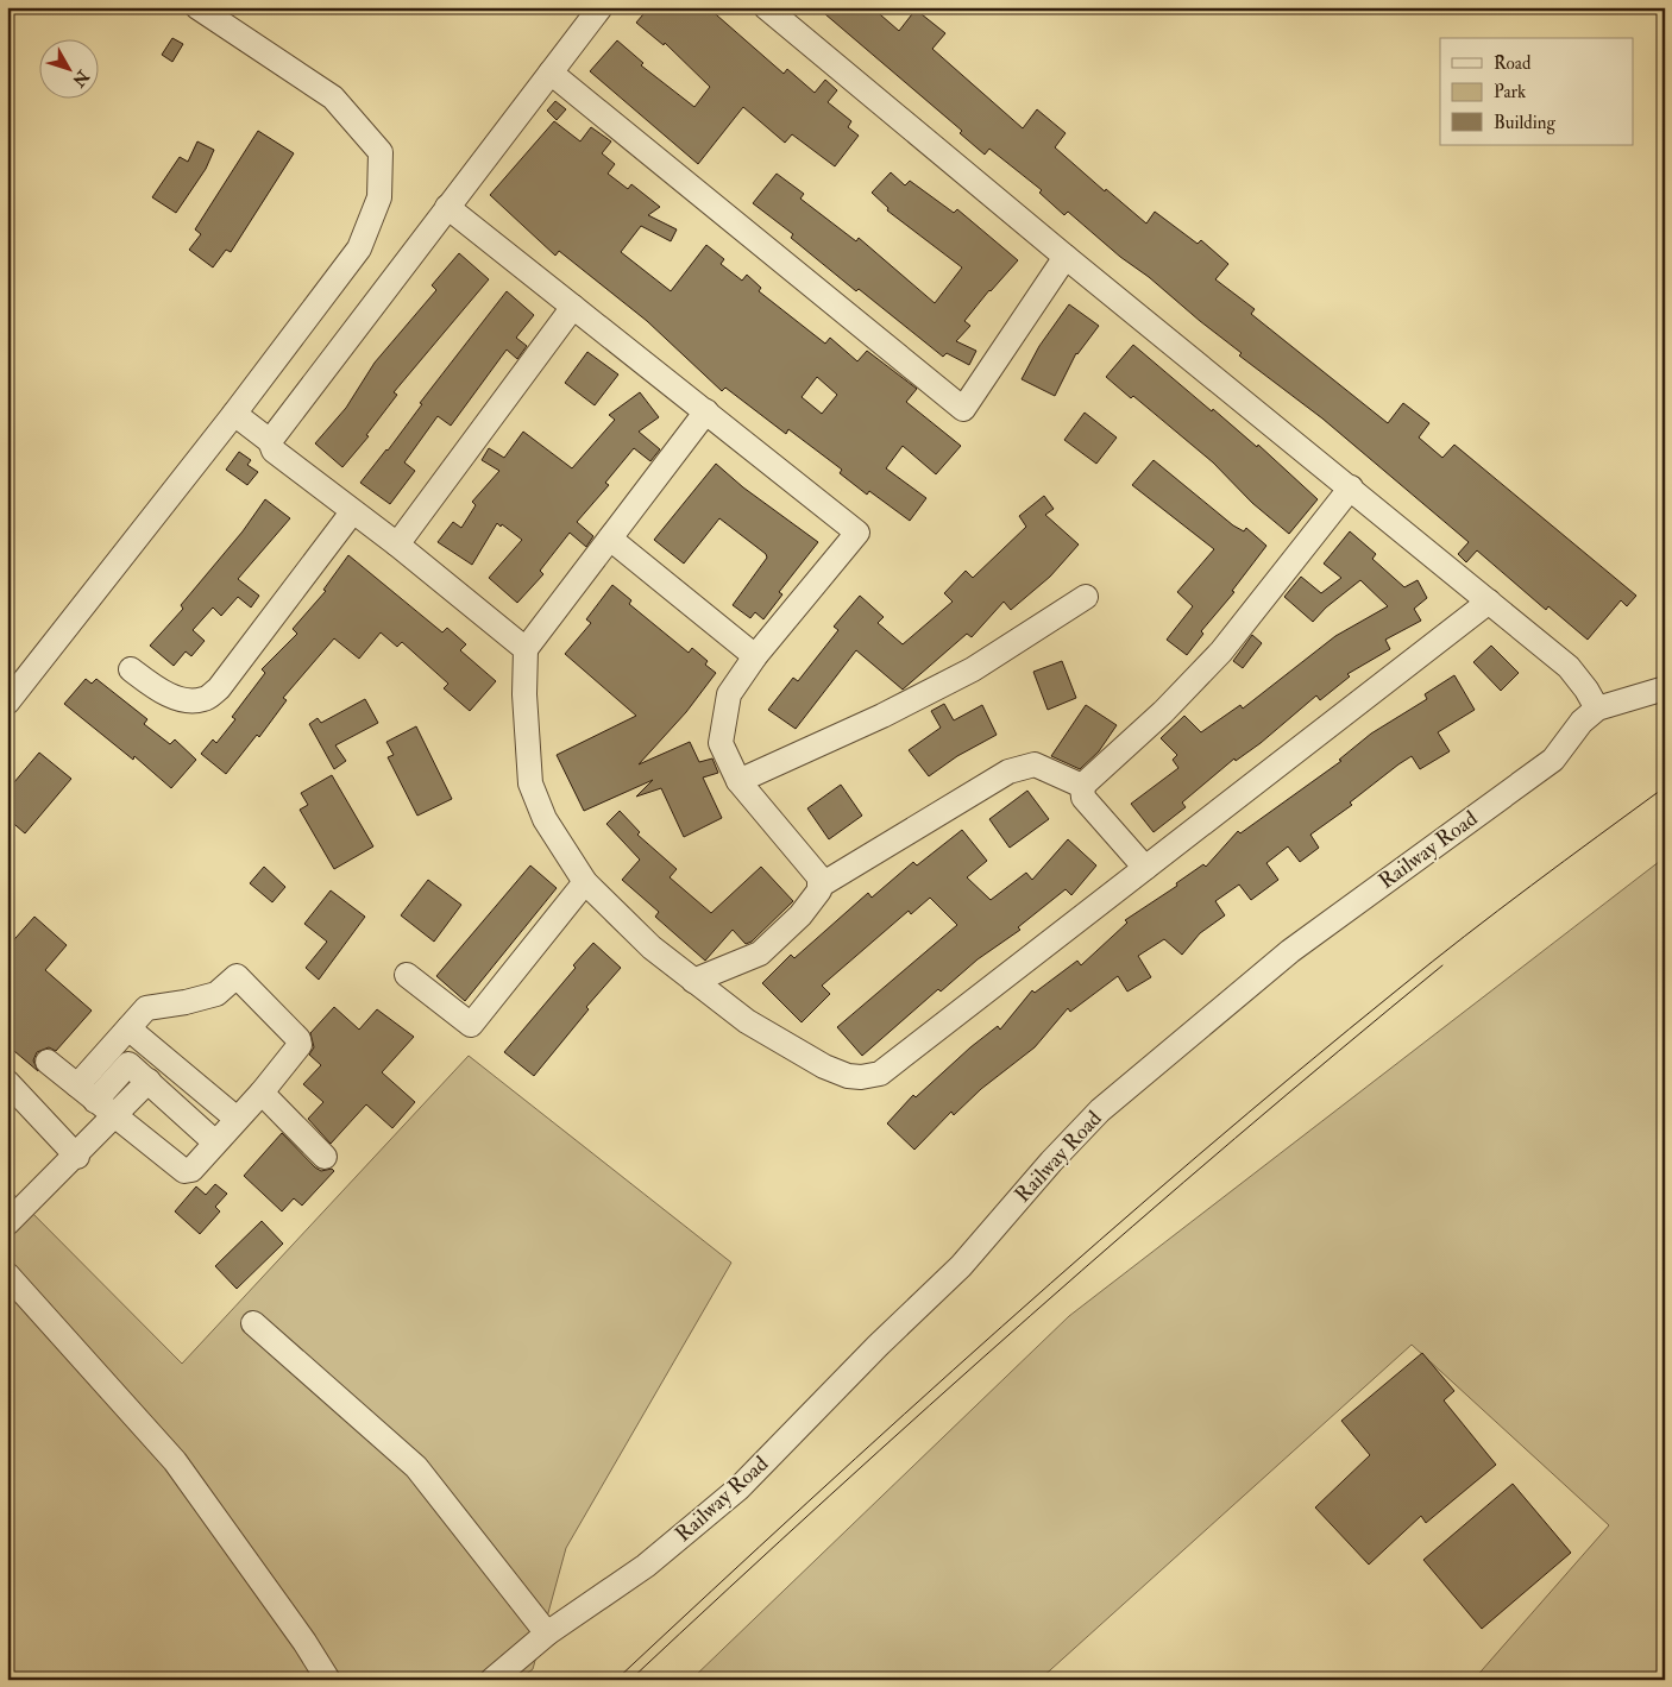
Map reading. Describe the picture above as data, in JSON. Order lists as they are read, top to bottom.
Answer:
{
  "streets": {
    "street": ["Railway Road"]
  },
  "legend": ["Road", "Park", "Building"],
  "north": "bottom right"
}
